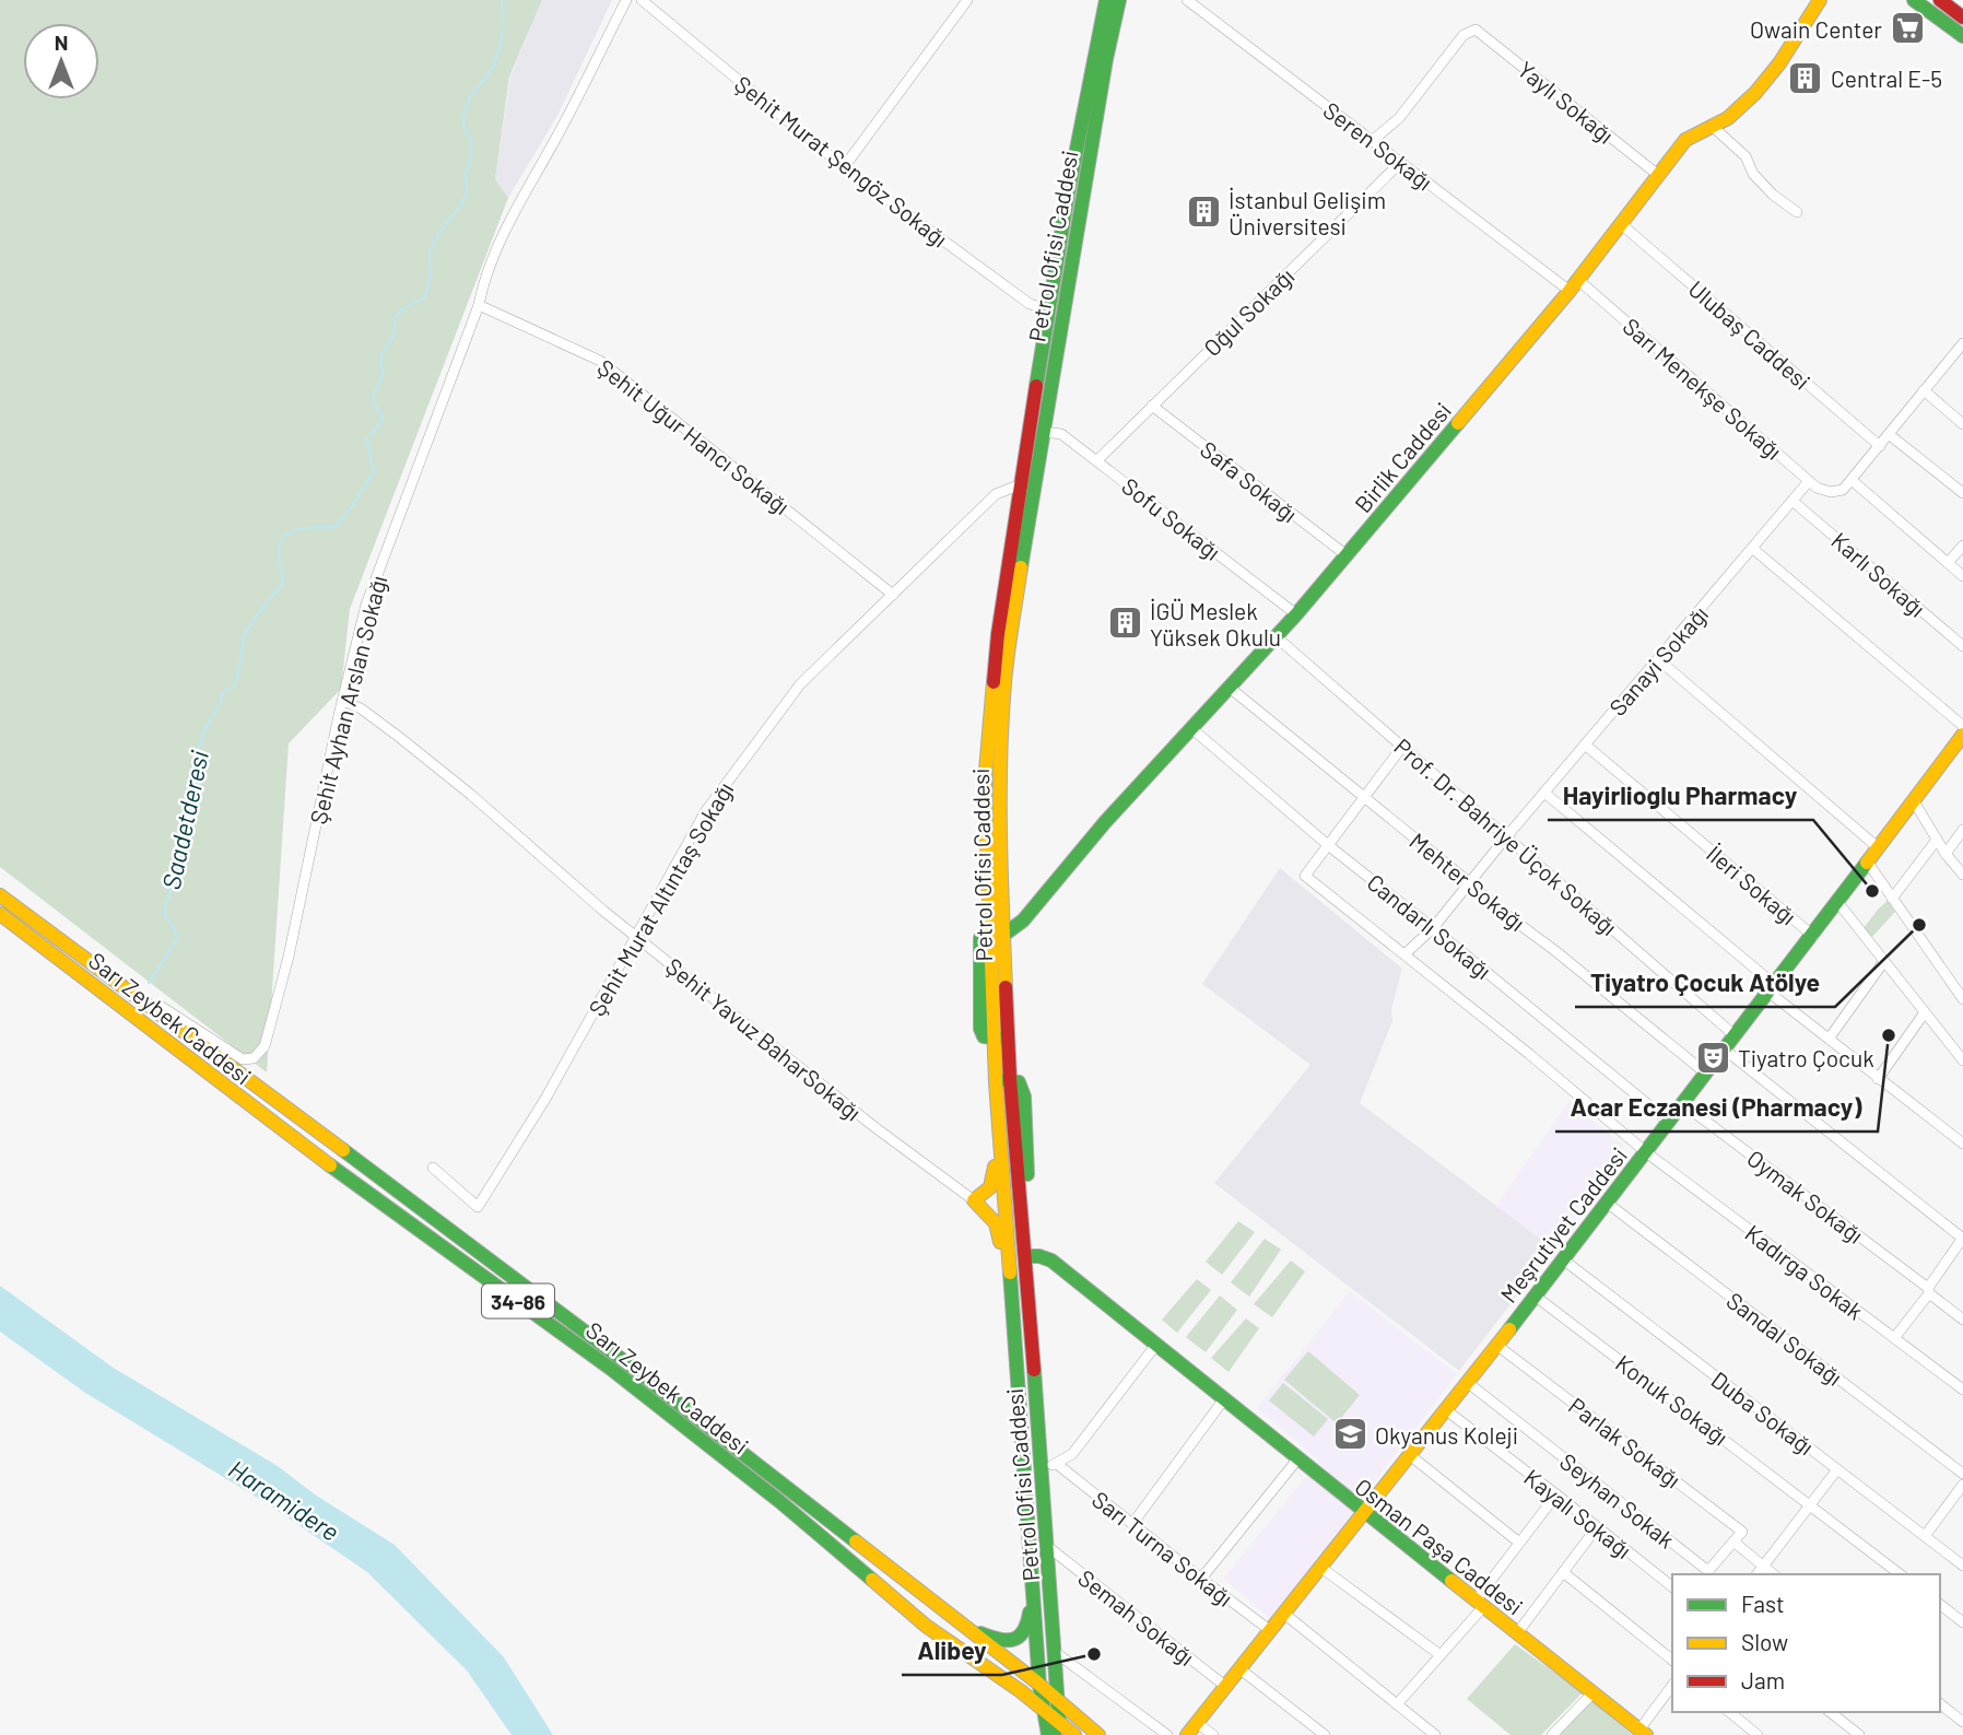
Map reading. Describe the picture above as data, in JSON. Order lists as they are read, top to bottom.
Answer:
{
  "streets": {
    "main road": [
      "Petrol Ofisi Caddesi",
      "Birlik Caddesi",
      "Sarı Zeybek Caddesi",
      "Meşrutiyet Caddesi",
      "34-86",
      "Osman Paşa Caddesi"
    ],
    "street": [
      "Yaylı Sokağı",
      "Seren Sokağı",
      "Şehit Murat Şengöz Sokağı",
      "Oğul Sokağı",
      "Ulubaş Caddesi",
      "Sarı Menekşe Sokağı",
      "Şehit Uğur Hancı Sokağı",
      "Safa Sokağı",
      "Sofu Sokağı",
      "Karlı Sokağı",
      "Sanayi Sokağı",
      "Şehit Ayhan Arslan Sokağı",
      "Prof. Dr. Bahriye Üçok Sokağı",
      "Mehter Sokağı",
      "İleri Sokağı",
      "Şehit Murat Altıntaş Sokağı",
      "Candarlı Sokağı",
      "Şehit Yavuz BaharSokağı",
      "Oymak Sokağı",
      "Kadırga Sokak",
      "Sandal Sokağı",
      "Konuk Sokağı",
      "Duba Sokağı",
      "Parlak Sokağı",
      "Seyhan Sokak",
      "Kayalı Sokağı",
      "Sarı Turna Sokağı",
      "Semah Sokağı"
    ]
  },
  "crossings": [
    ["Yaylı Sokağı", "Seren Sokağı"],
    ["Yaylı Sokağı", "Birlik Caddesi"],
    ["Seren Sokağı", "Oğul Sokağı"],
    ["Seren Sokağı", "Sarı Menekşe Sokağı"],
    ["Seren Sokağı", "Birlik Caddesi"],
    ["Şehit Murat Şengöz Sokağı", "Petrol Ofisi Caddesi"],
    ["Petrol Ofisi Caddesi", "Birlik Caddesi"],
    ["Petrol Ofisi Caddesi", "Sofu Sokağı"],
    ["Petrol Ofisi Caddesi", "Şehit Murat Altıntaş Sokağı"],
    ["Petrol Ofisi Caddesi", "Sarı Zeybek Caddesi"],
    ["Petrol Ofisi Caddesi", "34-86"],
    ["Petrol Ofisi Caddesi", "Osman Paşa Caddesi"],
    ["Petrol Ofisi Caddesi", "Semah Sokağı"],
    ["Oğul Sokağı", "Safa Sokağı"],
    ["Oğul Sokağı", "Sofu Sokağı"],
    ["Ulubaş Caddesi", "Birlik Caddesi"],
    ["Sarı Menekşe Sokağı", "Birlik Caddesi"],
    ["Sarı Menekşe Sokağı", "Sanayi Sokağı"],
    ["Şehit Uğur Hancı Sokağı", "Şehit Ayhan Arslan Sokağı"],
    ["Şehit Uğur Hancı Sokağı", "Şehit Murat Altıntaş Sokağı"],
    ["Birlik Caddesi", "Safa Sokağı"],
    ["Birlik Caddesi", "Sofu Sokağı"],
    ["Birlik Caddesi", "Prof. Dr. Bahriye Üçok Sokağı"],
    ["Birlik Caddesi", "Mehter Sokağı"],
    ["Birlik Caddesi", "Candarlı Sokağı"],
    ["Karlı Sokağı", "Sanayi Sokağı"],
    ["Sanayi Sokağı", "Prof. Dr. Bahriye Üçok Sokağı"],
    ["Sanayi Sokağı", "Mehter Sokağı"],
    ["Sanayi Sokağı", "İleri Sokağı"],
    ["Sanayi Sokağı", "Candarlı Sokağı"],
    ["Sanayi Sokağı", "Kadırga Sokak"],
    ["Şehit Ayhan Arslan Sokağı", "Sarı Zeybek Caddesi"],
    ["Şehit Ayhan Arslan Sokağı", "Şehit Yavuz BaharSokağı"],
    ["Prof. Dr. Bahriye Üçok Sokağı", "Meşrutiyet Caddesi"],
    ["Mehter Sokağı", "Meşrutiyet Caddesi"],
    ["İleri Sokağı", "Meşrutiyet Caddesi"],
    ["Şehit Murat Altıntaş Sokağı", "Şehit Yavuz BaharSokağı"],
    ["Candarlı Sokağı", "Meşrutiyet Caddesi"],
    ["Candarlı Sokağı", "Kadırga Sokak"],
    ["Sarı Zeybek Caddesi", "34-86"],
    ["Oymak Sokağı", "Meşrutiyet Caddesi"],
    ["Meşrutiyet Caddesi", "Kadırga Sokak"],
    ["Meşrutiyet Caddesi", "Sandal Sokağı"],
    ["Meşrutiyet Caddesi", "Konuk Sokağı"],
    ["Meşrutiyet Caddesi", "Duba Sokağı"],
    ["Meşrutiyet Caddesi", "Parlak Sokağı"],
    ["Meşrutiyet Caddesi", "Seyhan Sokak"],
    ["Meşrutiyet Caddesi", "Kayalı Sokağı"],
    ["Meşrutiyet Caddesi", "Osman Paşa Caddesi"],
    ["Meşrutiyet Caddesi", "Sarı Turna Sokağı"],
    ["Meşrutiyet Caddesi", "Semah Sokağı"],
    ["Parlak Sokağı", "Seyhan Sokak"]
  ],
  "water": ["Saadetderesi", "Haramidere"],
  "places": {
    "supermarket": ["Owain Center"],
    "building": ["Central E-5", "İstanbul Gelişim Üniversitesi", "İGÜ Meslek Yüksek Okulu"],
    "other": [
      "Hayirlioglu Pharmacy",
      "Tiyatro Çocuk Atölye",
      "Acar Eczanesi (Pharmacy)",
      "Alibey"
    ],
    "theatre": ["Tiyatro Çocuk"],
    "school or university": ["Okyanus Koleji"]
  },
  "legend": ["Fast", "Slow", "Jam"],
  "north": "top"
}
